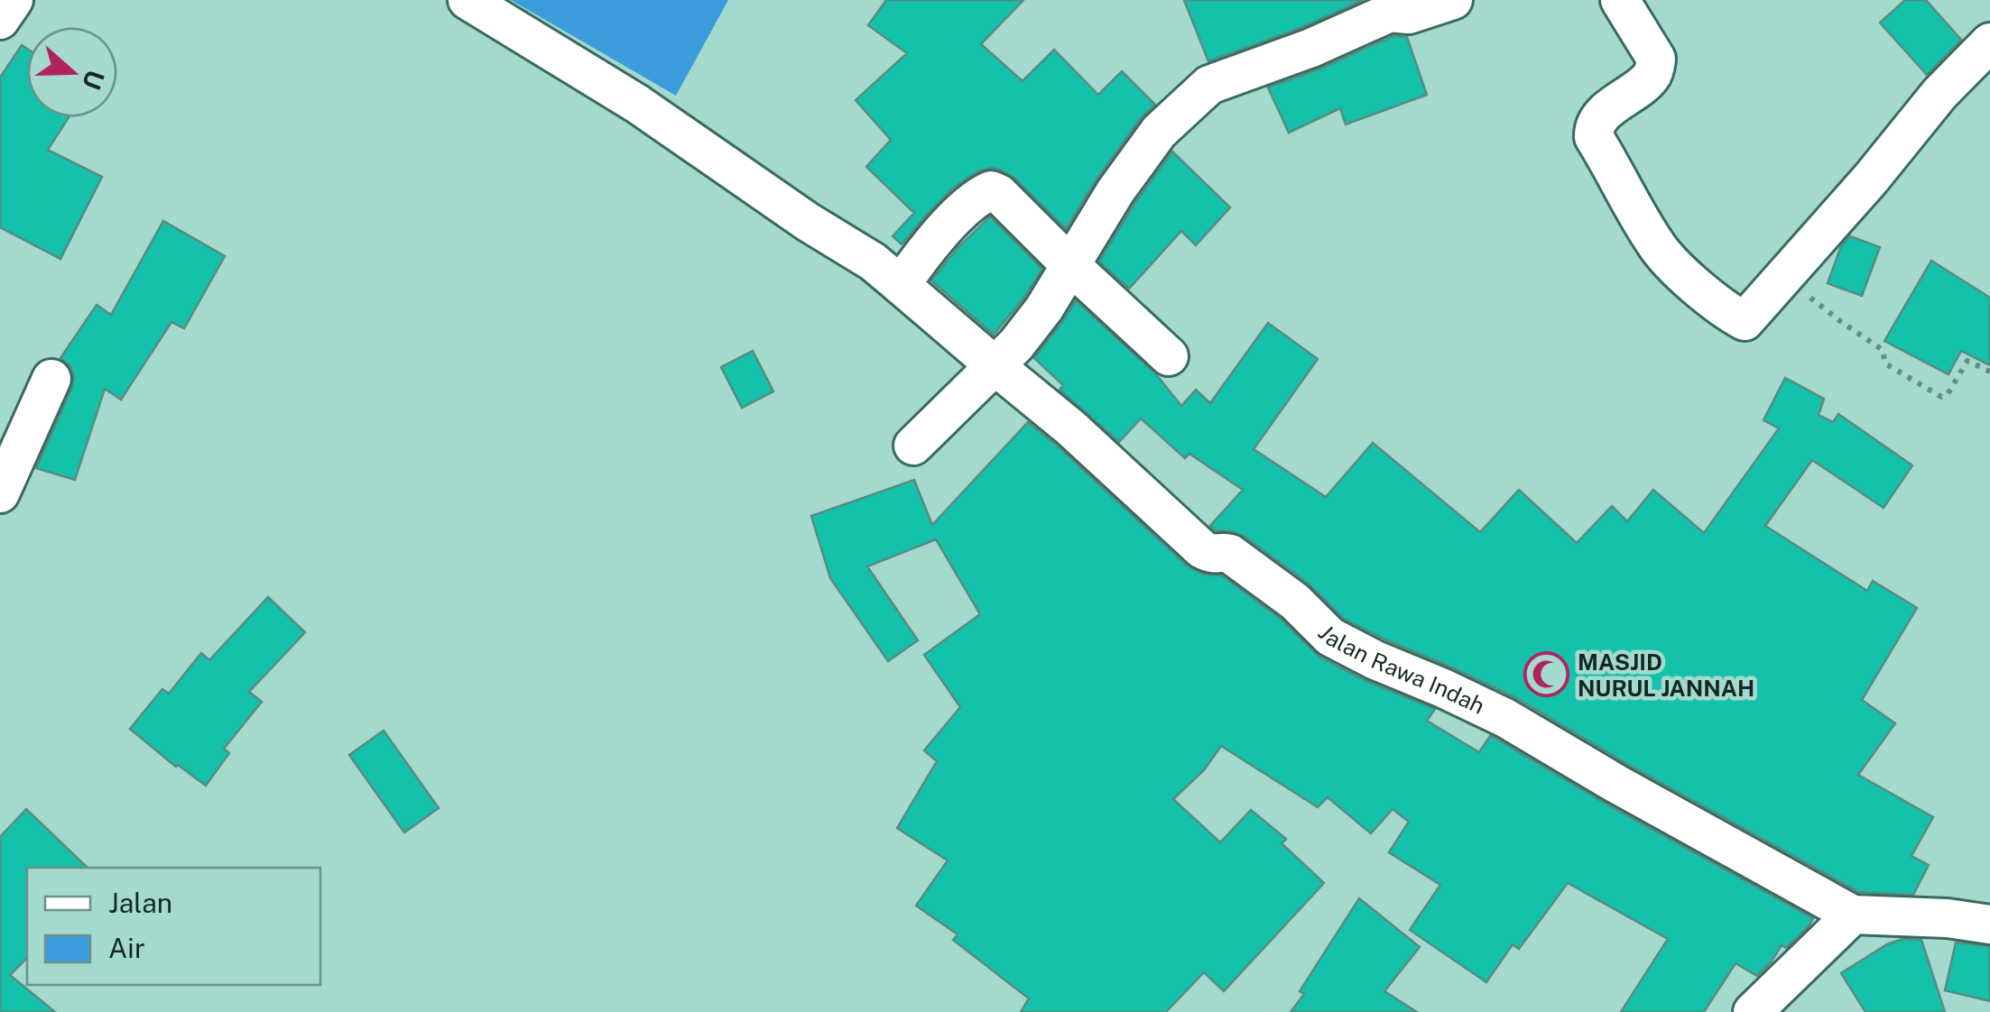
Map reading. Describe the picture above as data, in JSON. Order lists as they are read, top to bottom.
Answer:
{
  "streets": {
    "street": ["Jalan Rawa Indah"]
  },
  "places": {
    "mosque": ["MASJID NURUL JANNAH"]
  },
  "legend": ["Jalan", "Air"],
  "north": "right"
}
